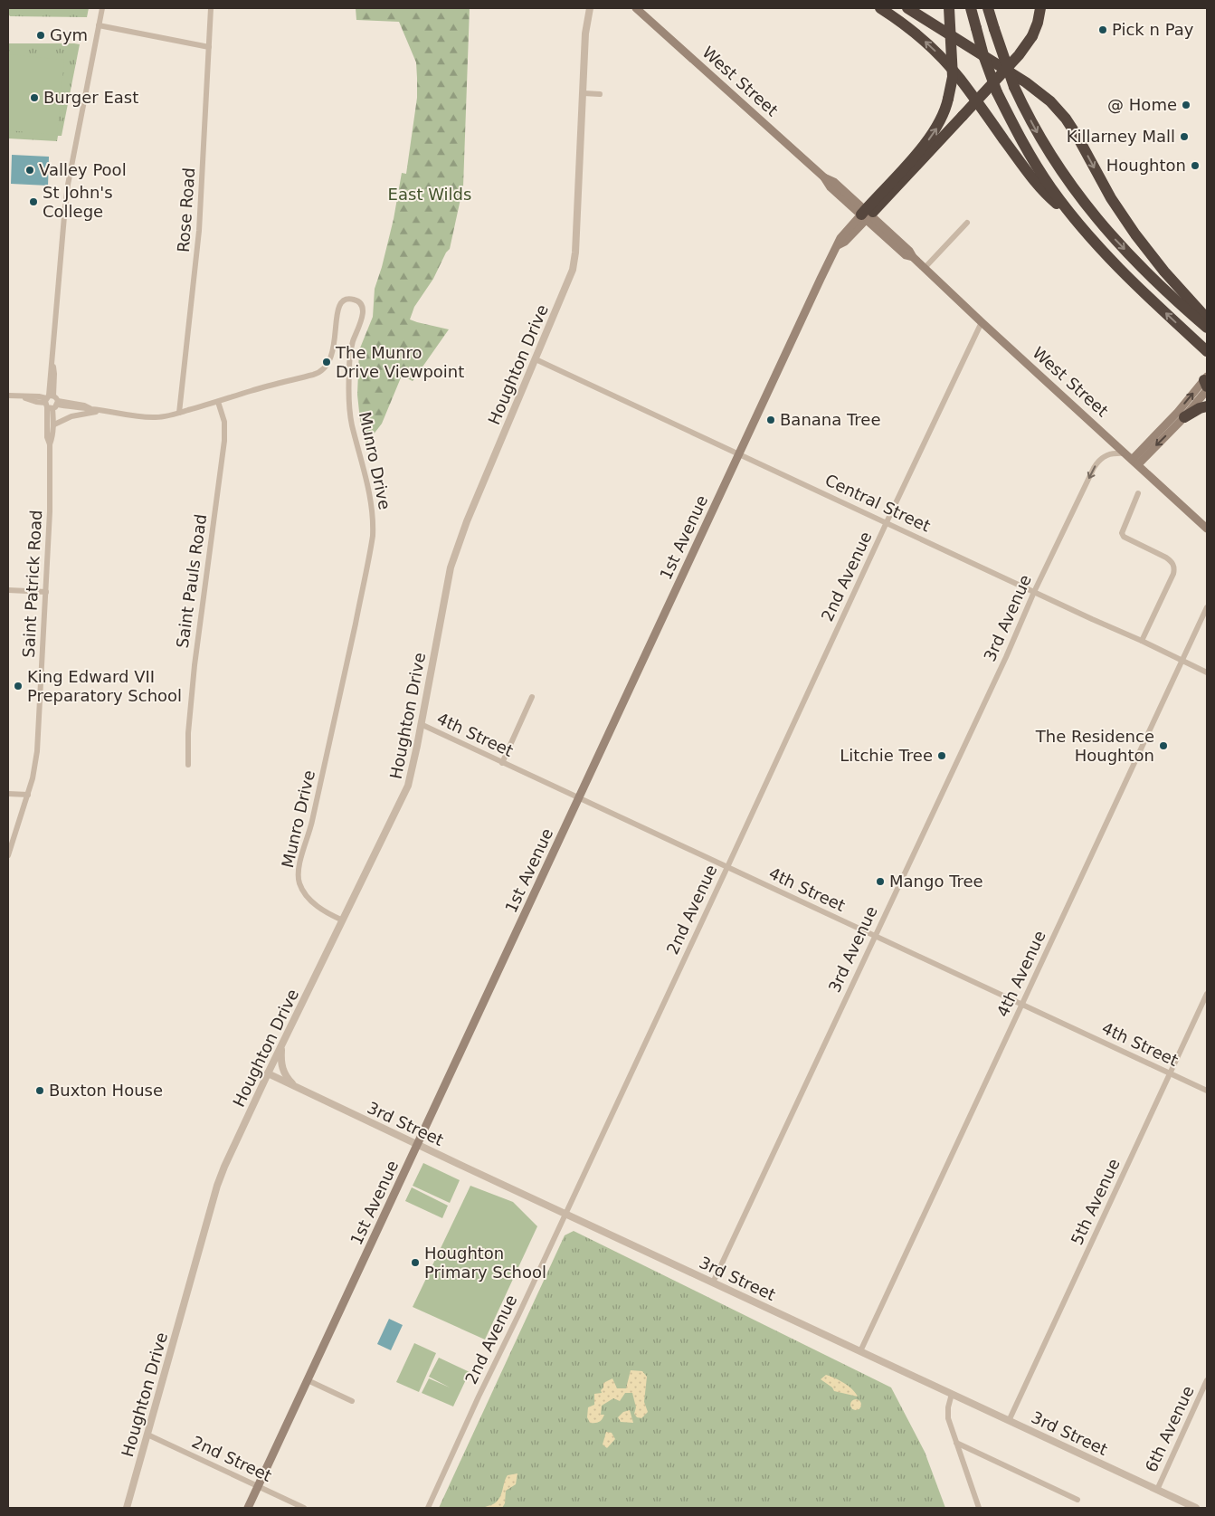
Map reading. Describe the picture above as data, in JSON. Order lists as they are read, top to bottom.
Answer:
{
  "streets": {
    "main road": ["West Street", "1st Avenue"],
    "street": [
      "Rose Road",
      "Houghton Drive",
      "Munro Drive",
      "Central Street",
      "2nd Avenue",
      "Saint Pauls Road",
      "Saint Patrick Road",
      "3rd Avenue",
      "4th Street",
      "4th Avenue",
      "3rd Street",
      "5th Avenue",
      "6th Avenue",
      "2nd Street"
    ]
  },
  "crossings": [
    ["West Street", "1st Avenue"],
    ["West Street", "2nd Avenue"],
    ["West Street", "3rd Avenue"],
    ["Rose Road", "Munro Drive"],
    ["Houghton Drive", "Munro Drive"],
    ["Houghton Drive", "Central Street"],
    ["Houghton Drive", "4th Street"],
    ["Houghton Drive", "3rd Street"],
    ["Houghton Drive", "2nd Street"],
    ["Munro Drive", "Saint Pauls Road"],
    ["Central Street", "1st Avenue"],
    ["Central Street", "2nd Avenue"],
    ["Central Street", "3rd Avenue"],
    ["Central Street", "4th Avenue"],
    ["1st Avenue", "4th Street"],
    ["1st Avenue", "3rd Street"],
    ["1st Avenue", "2nd Street"],
    ["2nd Avenue", "4th Street"],
    ["2nd Avenue", "3rd Street"],
    ["3rd Avenue", "4th Street"],
    ["3rd Avenue", "3rd Street"],
    ["4th Street", "4th Avenue"],
    ["4th Street", "5th Avenue"],
    ["4th Avenue", "3rd Street"],
    ["3rd Street", "5th Avenue"],
    ["3rd Street", "6th Avenue"]
  ],
  "parks": ["East Wilds"],
  "places": [
    "Pick n Pay",
    "Gym",
    "Burger East",
    "@ Home",
    "Killarney Mall",
    "Houghton",
    "Valley Pool",
    "St John's College",
    "The Munro Drive Viewpoint",
    "Banana Tree",
    "King Edward VII Preparatory School",
    "The Residence Houghton",
    "Litchie Tree",
    "Mango Tree",
    "Buxton House",
    "Houghton Primary School"
  ]
}
